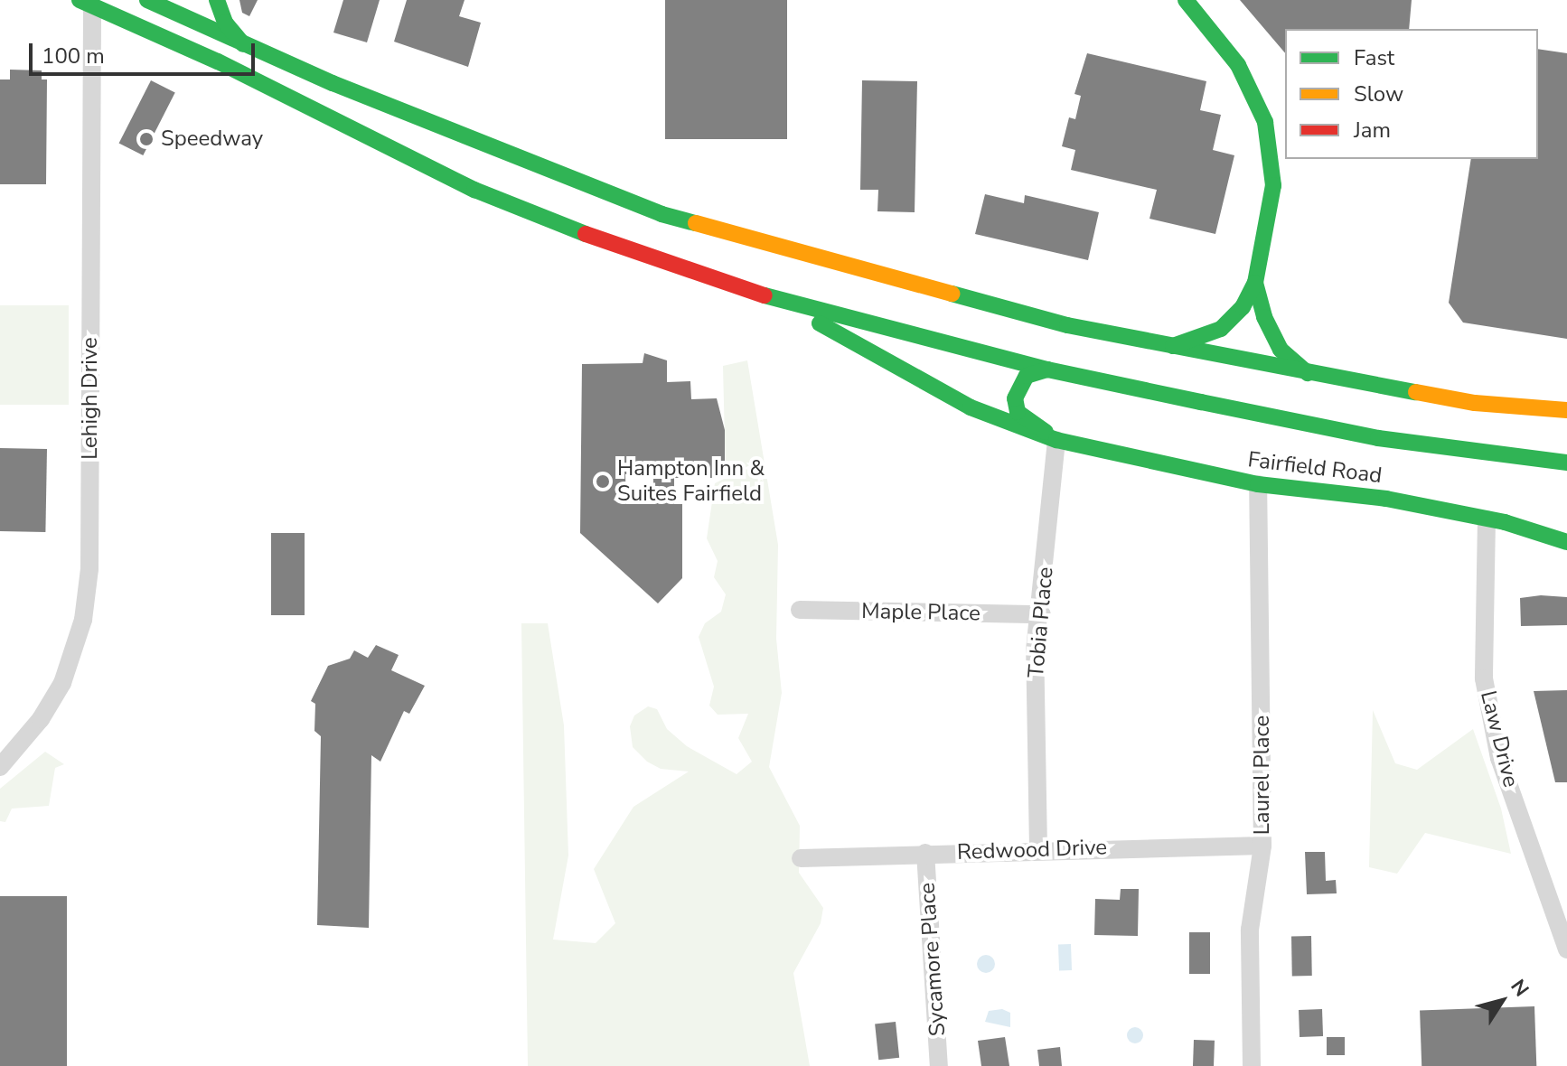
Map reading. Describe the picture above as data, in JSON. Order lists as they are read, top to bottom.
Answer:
{
  "streets": {
    "main road": ["Fairfield Road"],
    "street": [
      "Lehigh Drive",
      "Maple Place",
      "Tobia Place",
      "Law Drive",
      "Laurel Place",
      "Redwood Drive",
      "Sycamore Place"
    ]
  },
  "crossings": [
    ["Fairfield Road", "Tobia Place"],
    ["Fairfield Road", "Law Drive"],
    ["Fairfield Road", "Laurel Place"],
    ["Maple Place", "Tobia Place"],
    ["Tobia Place", "Redwood Drive"],
    ["Laurel Place", "Redwood Drive"],
    ["Redwood Drive", "Sycamore Place"]
  ],
  "places": ["Speedway", "Hampton Inn & Suites Fairfield"],
  "legend": ["Fast", "Slow", "Jam"],
  "scale_bar": "100 m",
  "north": "top right"
}
